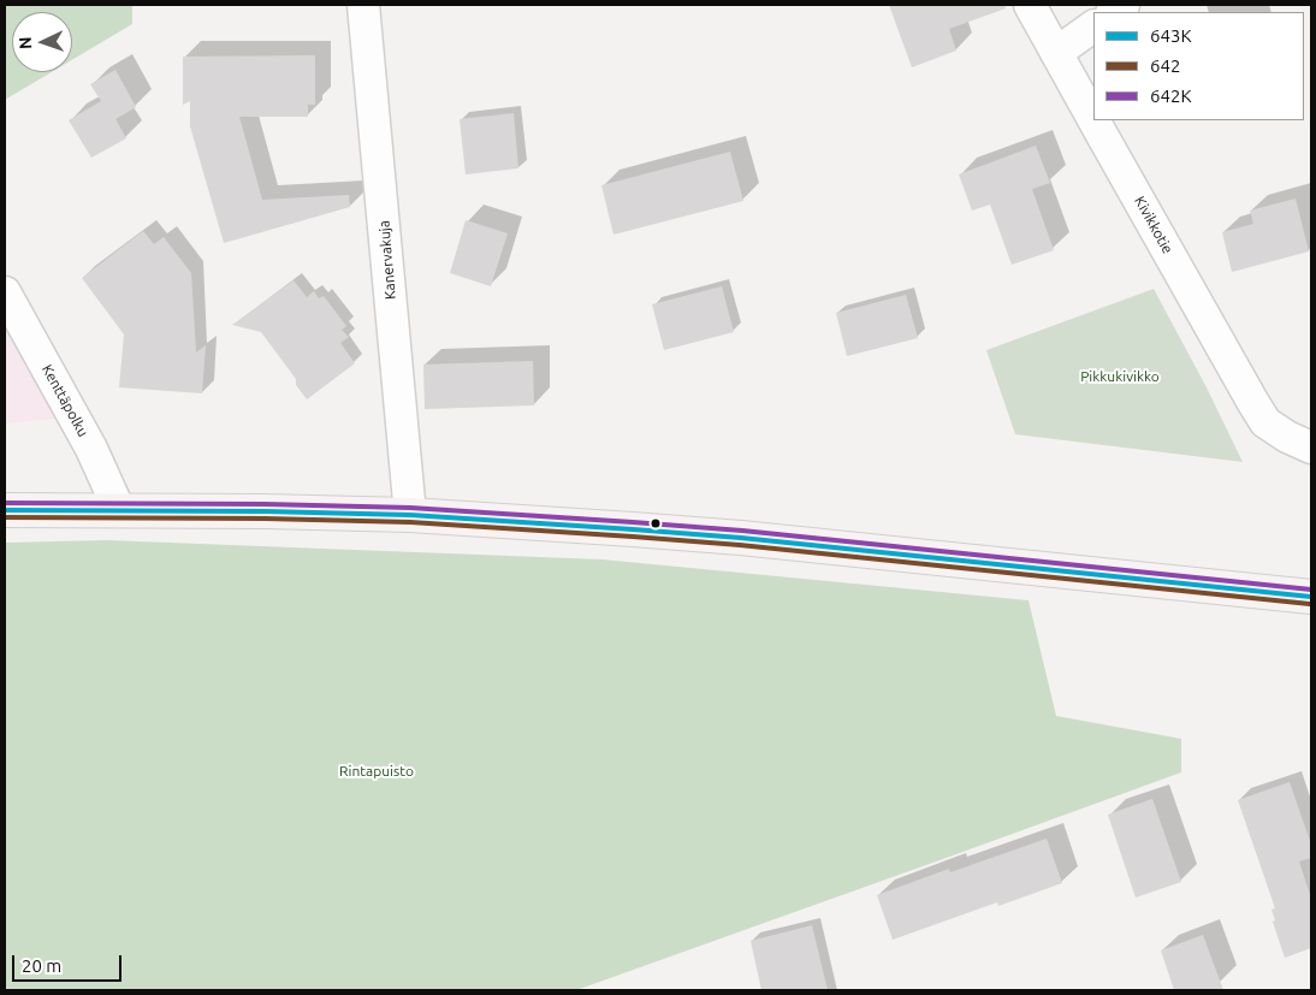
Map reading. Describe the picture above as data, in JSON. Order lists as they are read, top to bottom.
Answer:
{
  "streets": {
    "street": ["Kivikkotie", "Kanervakuja", "Kenttäpolku"]
  },
  "parks": ["Pikkukivikko", "Rintapuisto"],
  "lines": ["transit line 642K", "transit line 643K", "transit line 642"],
  "legend": ["643K", "642", "642K"],
  "scale_bar": "20 m",
  "north": "left"
}
